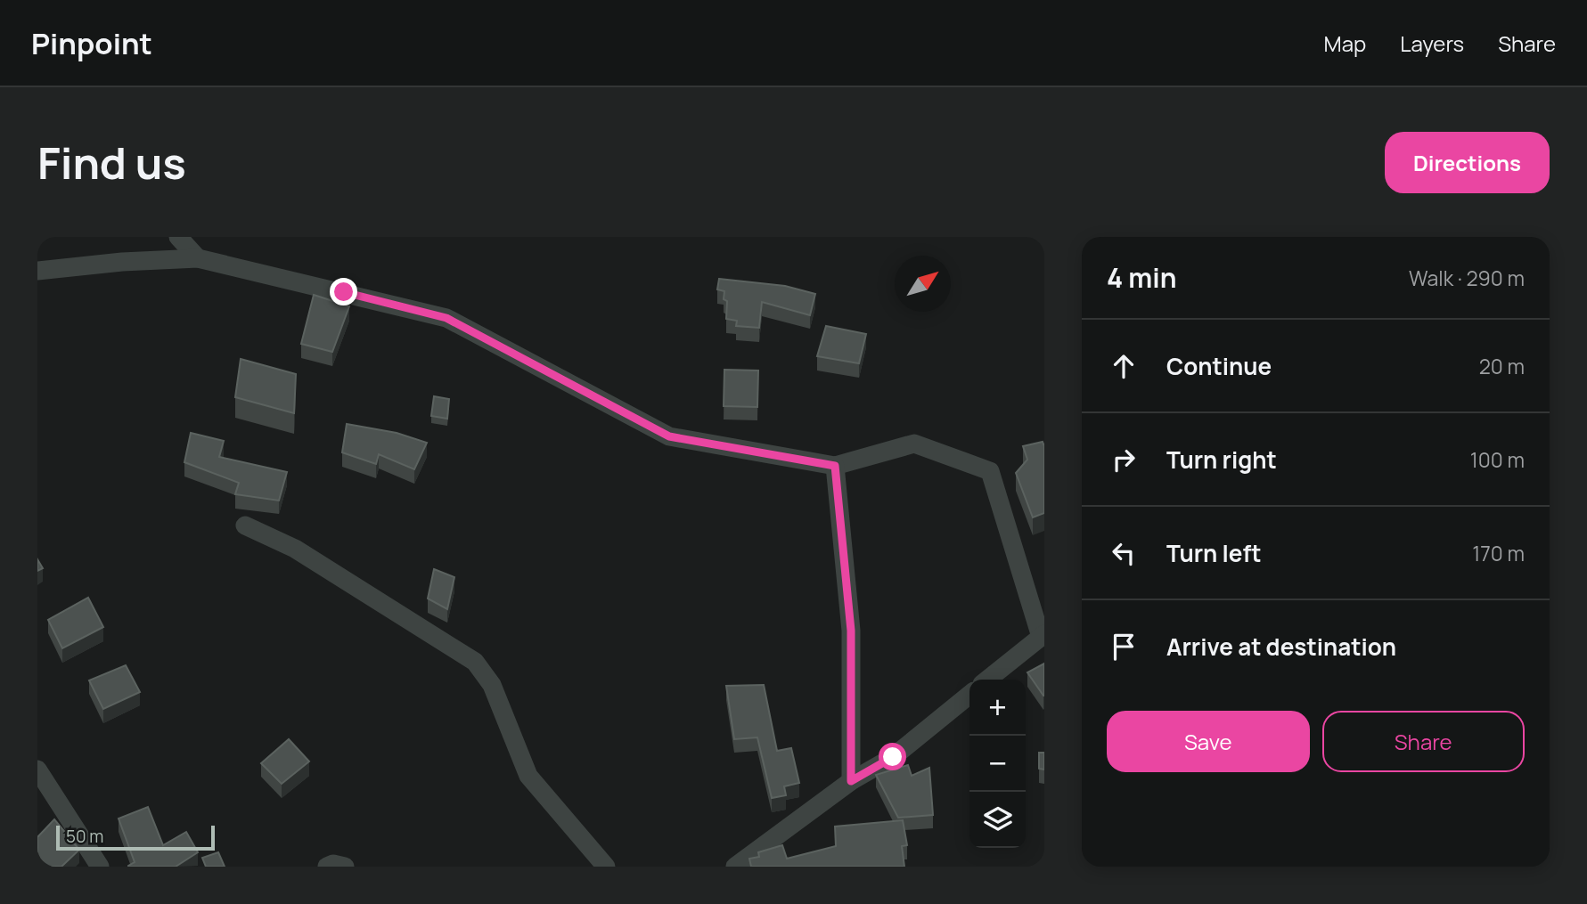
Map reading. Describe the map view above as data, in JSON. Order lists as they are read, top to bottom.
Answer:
{
  "scale_bar": "50 m",
  "north": "top right",
  "page": {
    "header": "Pinpoint",
    "nav": ["Map", "Layers", "Share"],
    "buttons": [
      "Directions",
      ["Save", "Share"]
    ],
    "title": "Find us",
    "heading": ["4 min", "Walk · 290 m"],
    "list": [
      ["Continue", "20 m"],
      ["Turn right", "100 m"],
      ["Turn left", "170 m"],
      "Arrive at destination"
    ],
    "map_buttons": ["+", "−"],
    "scale": "50 m"
  }
}
